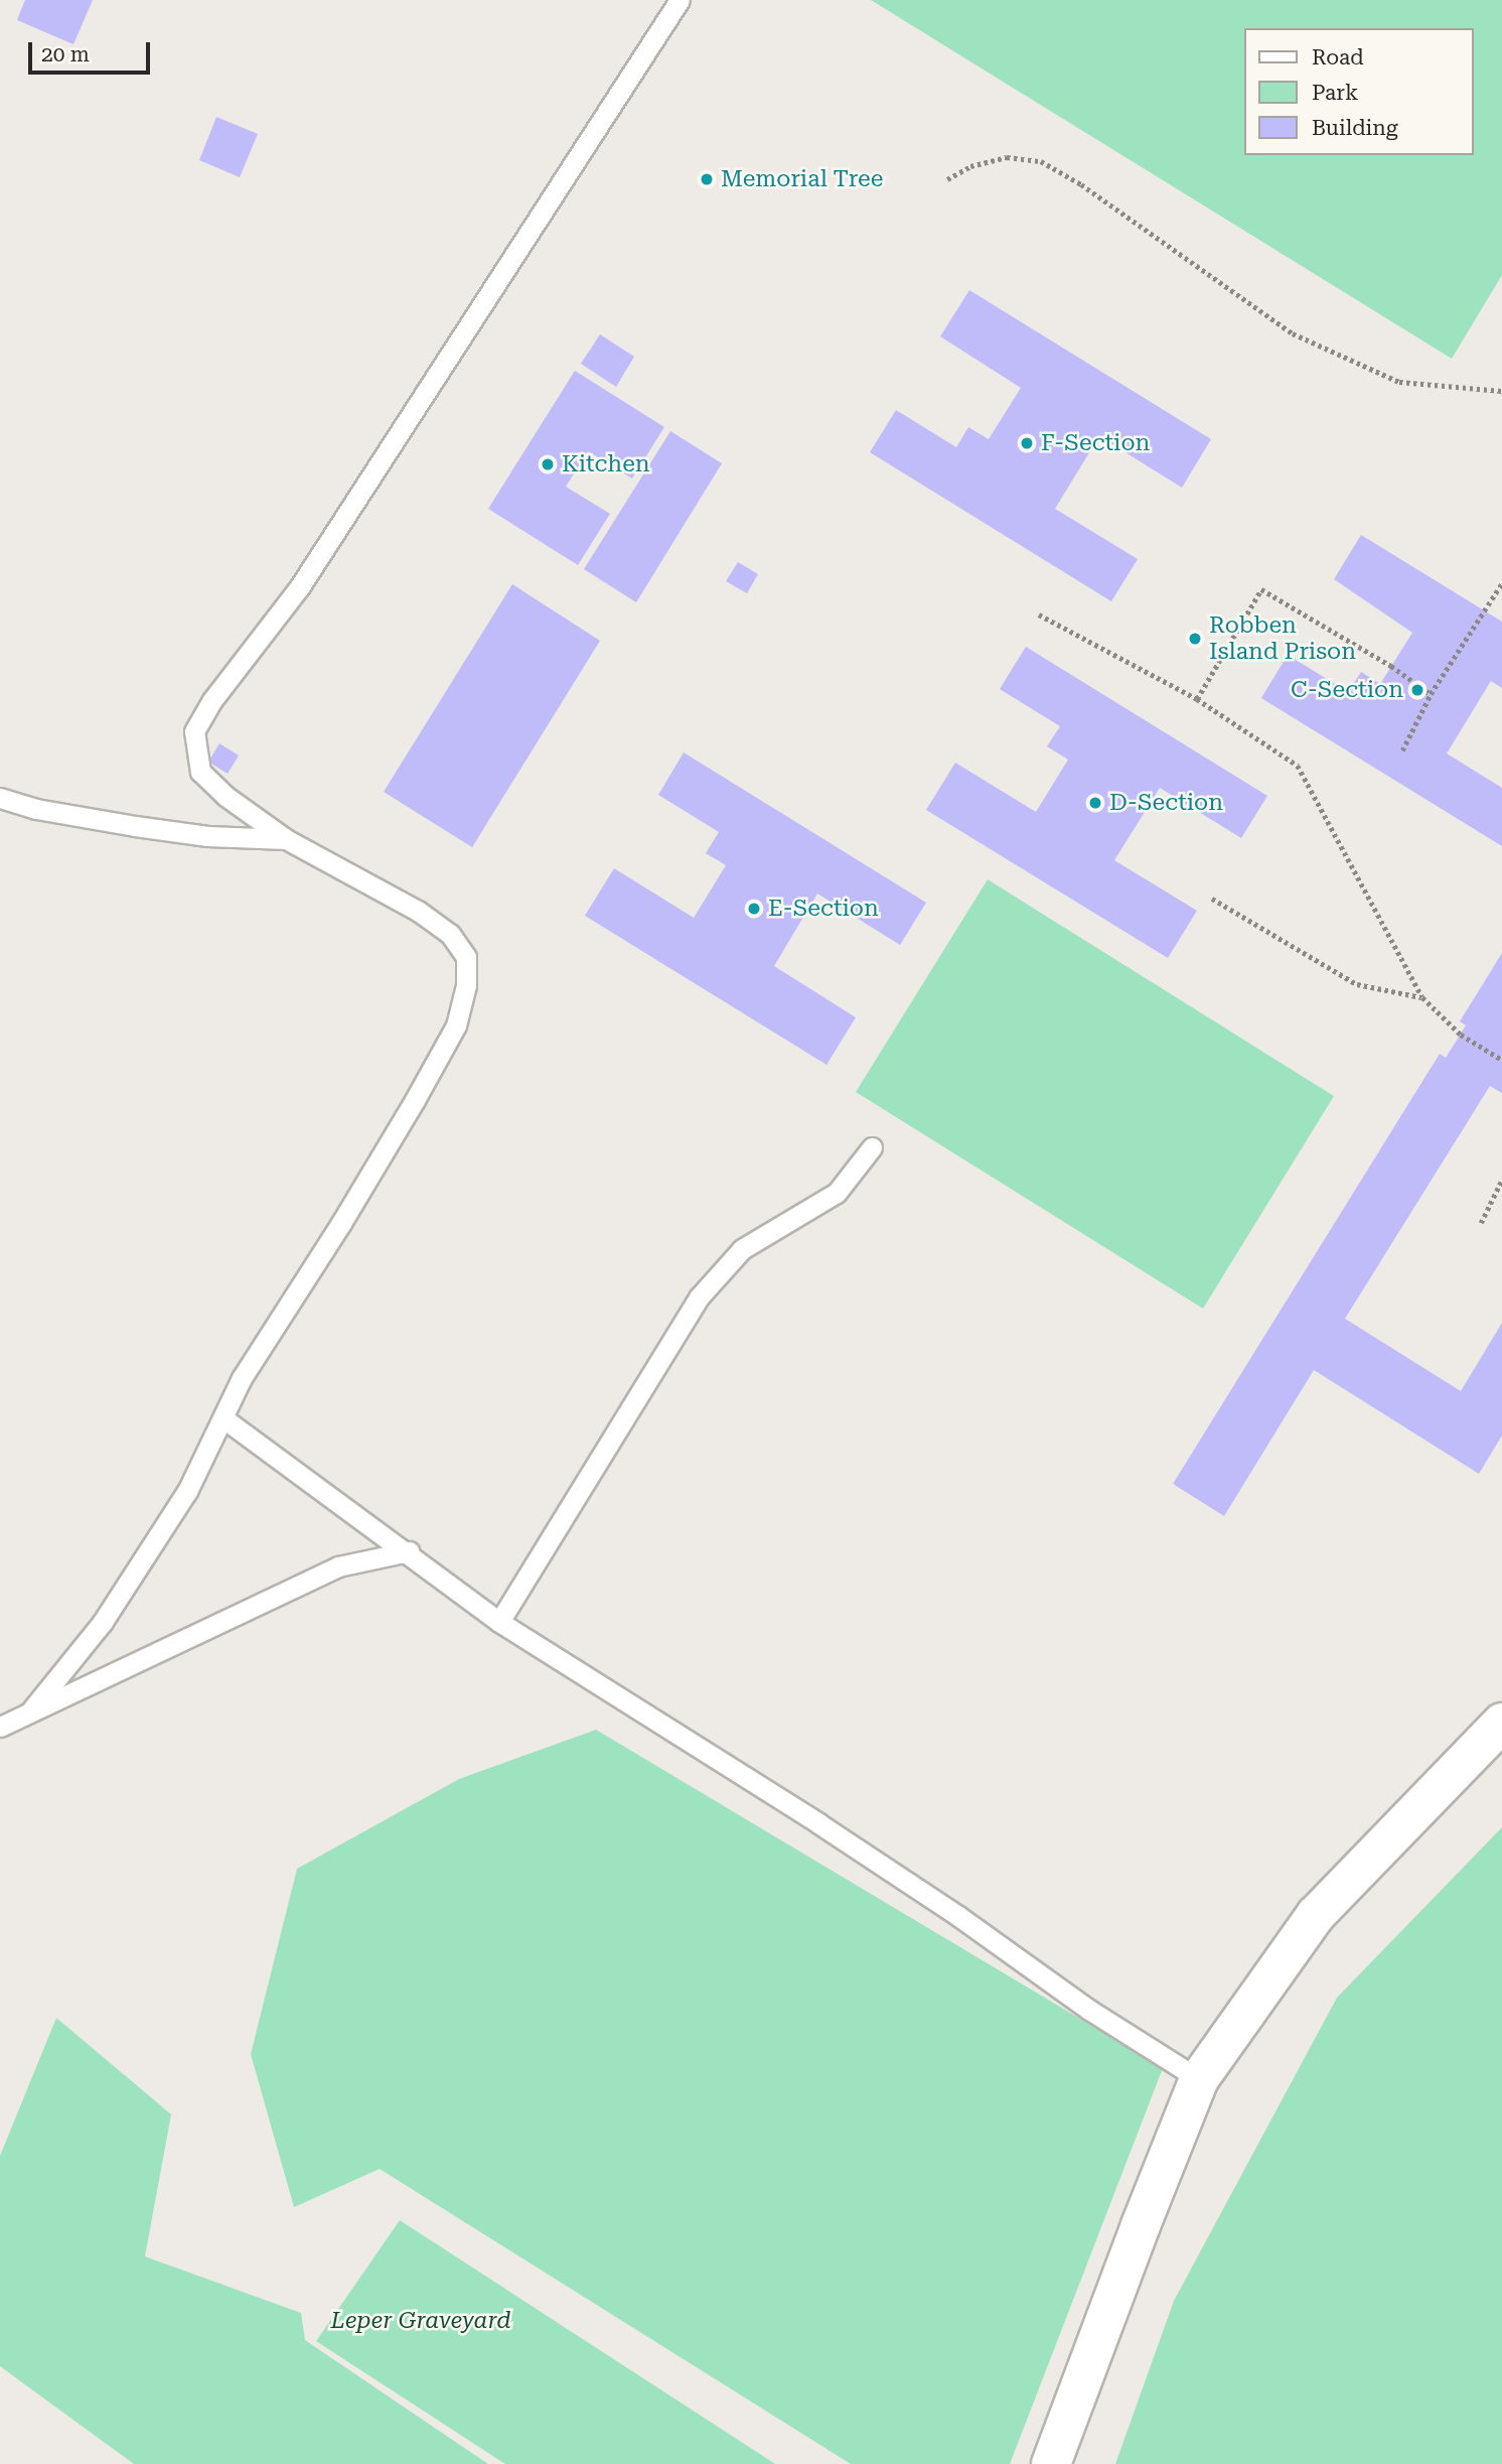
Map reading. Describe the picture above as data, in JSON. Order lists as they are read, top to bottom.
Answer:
{
  "parks": ["Leper Graveyard"],
  "places": [
    "Memorial Tree",
    "F-Section",
    "Kitchen",
    "Robben Island Prison",
    "C-Section",
    "D-Section",
    "E-Section"
  ],
  "legend": ["Road", "Park", "Building"],
  "scale_bar": "20 m"
}
